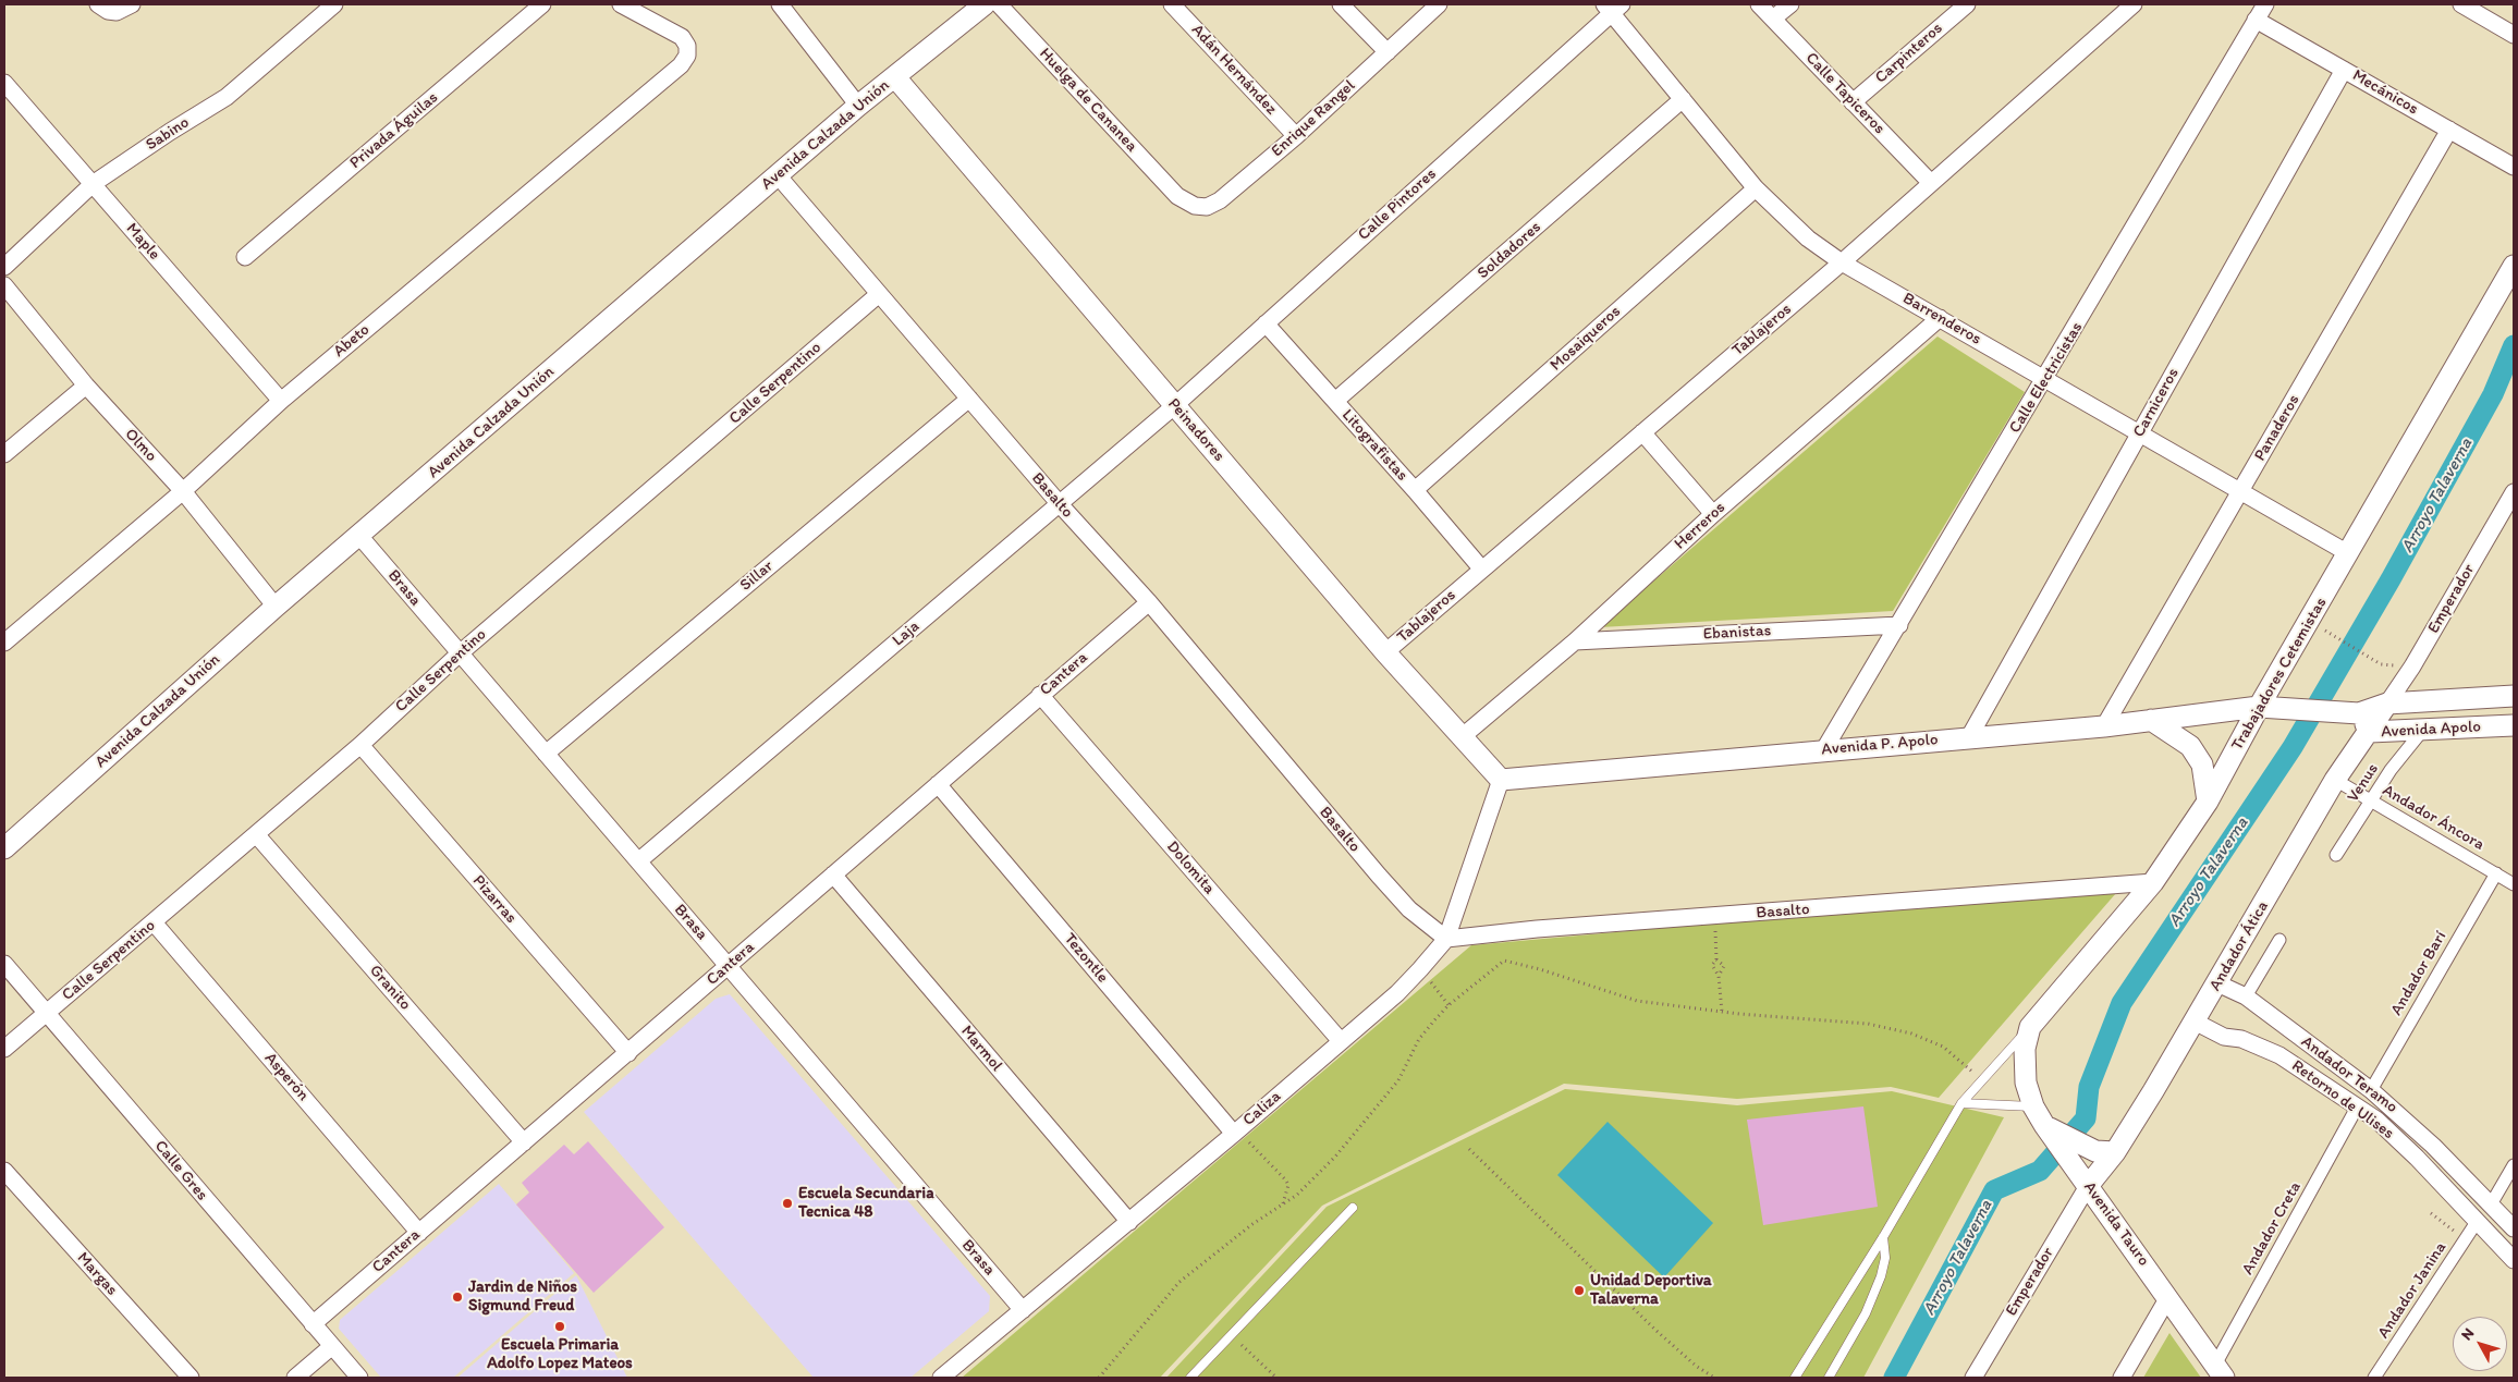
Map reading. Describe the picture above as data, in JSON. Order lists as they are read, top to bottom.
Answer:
{
  "streets": {
    "street": [
      "Carpinteros",
      "Adán Hernández",
      "Mecánicos",
      "Calle Tapiceros",
      "Huelga de Cananea",
      "Enrique Rangel",
      "Privada Águilas",
      "Sabino",
      "Avenida Calzada Unión",
      "Calle Pintores",
      "Maple",
      "Soldadores",
      "Barrenderos",
      "Tablajeros",
      "Mosaiqueros",
      "Abeto",
      "Calle Electricistas",
      "Calle Serpentino",
      "Carniceros",
      "Panaderos",
      "Peinadores",
      "Olmo",
      "Litografistas",
      "Basalto",
      "Herreros",
      "Sillar",
      "Brasa",
      "Emperador",
      "Ebanistas",
      "Laja",
      "Cantera",
      "Trabajadores Cetemistas",
      "Avenida Apolo",
      "Avenida P. Apolo",
      "Venus",
      "Andador Áncora",
      "Dolomita",
      "Pizarras",
      "Andador Ática",
      "Tezontle",
      "Andador Barí",
      "Granito",
      "Marmol",
      "Andador Teramo",
      "Asperón",
      "Retorno de Ulises",
      "Caliza",
      "Calle Gres",
      "Avenida Tauro",
      "Andador Creta",
      "Margas",
      "Andador Janina"
    ]
  },
  "crossings": [
    ["Carpinteros", "Calle Tapiceros"],
    ["Adán Hernández", "Enrique Rangel"],
    ["Mecánicos", "Calle Electricistas"],
    ["Mecánicos", "Carniceros"],
    ["Mecánicos", "Panaderos"],
    ["Calle Tapiceros", "Tablajeros"],
    ["Huelga de Cananea", "Enrique Rangel"],
    ["Sabino", "Maple"],
    ["Avenida Calzada Unión", "Peinadores"],
    ["Avenida Calzada Unión", "Olmo"],
    ["Avenida Calzada Unión", "Basalto"],
    ["Avenida Calzada Unión", "Brasa"],
    ["Calle Pintores", "Barrenderos"],
    ["Calle Pintores", "Peinadores"],
    ["Calle Pintores", "Litografistas"],
    ["Calle Pintores", "Laja"],
    ["Maple", "Abeto"],
    ["Soldadores", "Barrenderos"],
    ["Soldadores", "Litografistas"],
    ["Barrenderos", "Tablajeros"],
    ["Barrenderos", "Mosaiqueros"],
    ["Barrenderos", "Calle Electricistas"],
    ["Barrenderos", "Carniceros"],
    ["Barrenderos", "Panaderos"],
    ["Barrenderos", "Herreros"],
    ["Barrenderos", "Trabajadores Cetemistas"],
    ["Tablajeros", "Peinadores"],
    ["Tablajeros", "Litografistas"],
    ["Mosaiqueros", "Litografistas"],
    ["Abeto", "Olmo"],
    ["Calle Electricistas", "Ebanistas"],
    ["Calle Electricistas", "Avenida P. Apolo"],
    ["Calle Serpentino", "Basalto"],
    ["Calle Serpentino", "Brasa"],
    ["Calle Serpentino", "Pizarras"],
    ["Calle Serpentino", "Granito"],
    ["Calle Serpentino", "Asperón"],
    ["Calle Serpentino", "Calle Gres"],
    ["Carniceros", "Avenida P. Apolo"],
    ["Panaderos", "Avenida P. Apolo"],
    ["Peinadores", "Herreros"],
    ["Peinadores", "Laja"],
    ["Peinadores", "Avenida P. Apolo"],
    ["Peinadores", "Caliza"],
    ["Basalto", "Sillar"],
    ["Basalto", "Laja"],
    ["Basalto", "Cantera"],
    ["Basalto", "Trabajadores Cetemistas"],
    ["Basalto", "Caliza"],
    ["Herreros", "Ebanistas"],
    ["Sillar", "Brasa"],
    ["Brasa", "Laja"],
    ["Brasa", "Cantera"],
    ["Brasa", "Caliza"],
    ["Emperador", "Avenida Apolo"],
    ["Emperador", "Andador Ática"],
    ["Emperador", "Avenida Tauro"],
    ["Cantera", "Dolomita"],
    ["Cantera", "Pizarras"],
    ["Cantera", "Tezontle"],
    ["Cantera", "Granito"],
    ["Cantera", "Marmol"],
    ["Cantera", "Asperón"],
    ["Cantera", "Calle Gres"],
    ["Trabajadores Cetemistas", "Avenida Apolo"],
    ["Trabajadores Cetemistas", "Avenida P. Apolo"],
    ["Trabajadores Cetemistas", "Avenida Tauro"],
    ["Avenida Apolo", "Avenida P. Apolo"],
    ["Avenida Apolo", "Venus"],
    ["Avenida Apolo", "Andador Ática"],
    ["Avenida P. Apolo", "Caliza"],
    ["Venus", "Andador Áncora"],
    ["Andador Áncora", "Andador Ática"],
    ["Andador Áncora", "Andador Barí"],
    ["Dolomita", "Caliza"],
    ["Andador Ática", "Andador Teramo"],
    ["Andador Ática", "Retorno de Ulises"],
    ["Andador Ática", "Avenida Tauro"],
    ["Tezontle", "Caliza"],
    ["Andador Barí", "Andador Teramo"],
    ["Marmol", "Caliza"],
    ["Retorno de Ulises", "Andador Creta"],
    ["Retorno de Ulises", "Andador Janina"],
    ["Avenida Tauro", "Andador Creta"]
  ],
  "water": ["Arroyo Talaverna"],
  "places": [
    "Escuela Secundaria Tecnica 48",
    "Unidad Deportiva Talaverna",
    "Jardin de Niños Sigmund Freud",
    "Escuela Primaria Adolfo Lopez Mateos"
  ],
  "north": "top left"
}
